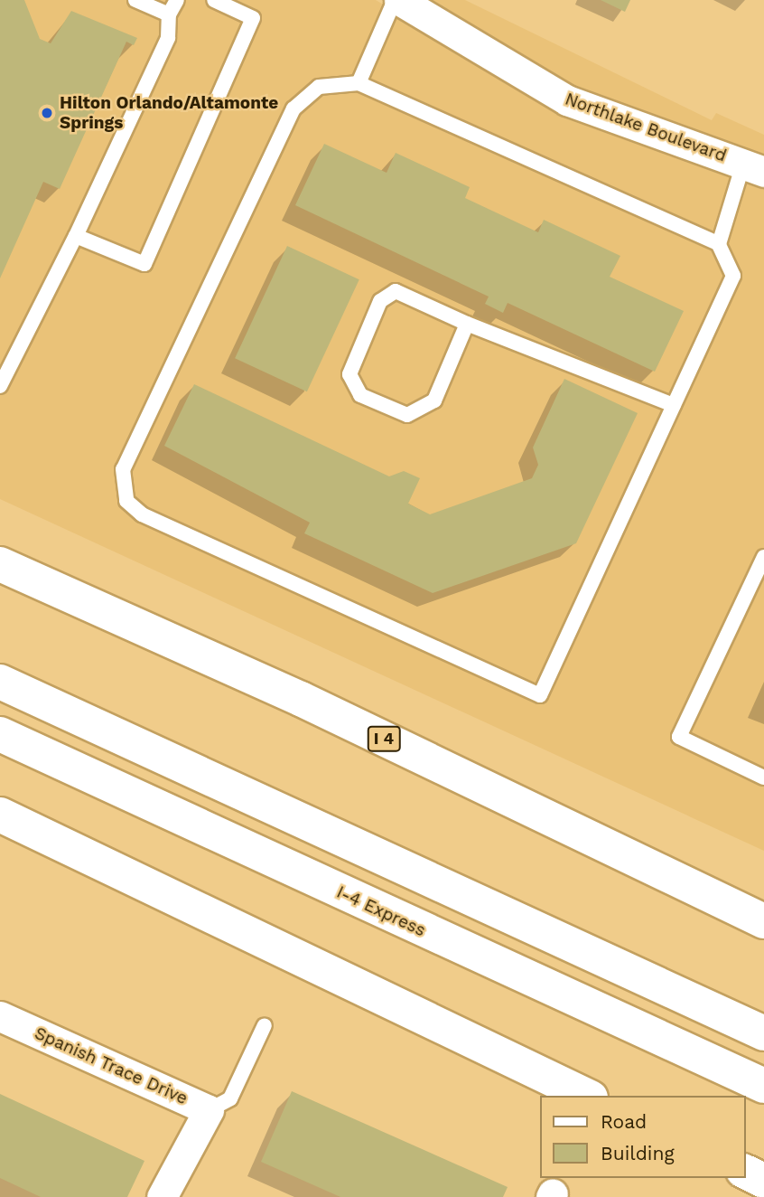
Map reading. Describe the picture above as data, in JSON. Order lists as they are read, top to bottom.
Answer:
{
  "streets": {
    "highway": ["I 4", "I-4 Express"],
    "street": ["Northlake Boulevard", "Spanish Trace Drive"]
  },
  "places": ["Hilton Orlando/Altamonte Springs"],
  "legend": ["Road", "Building"]
}
